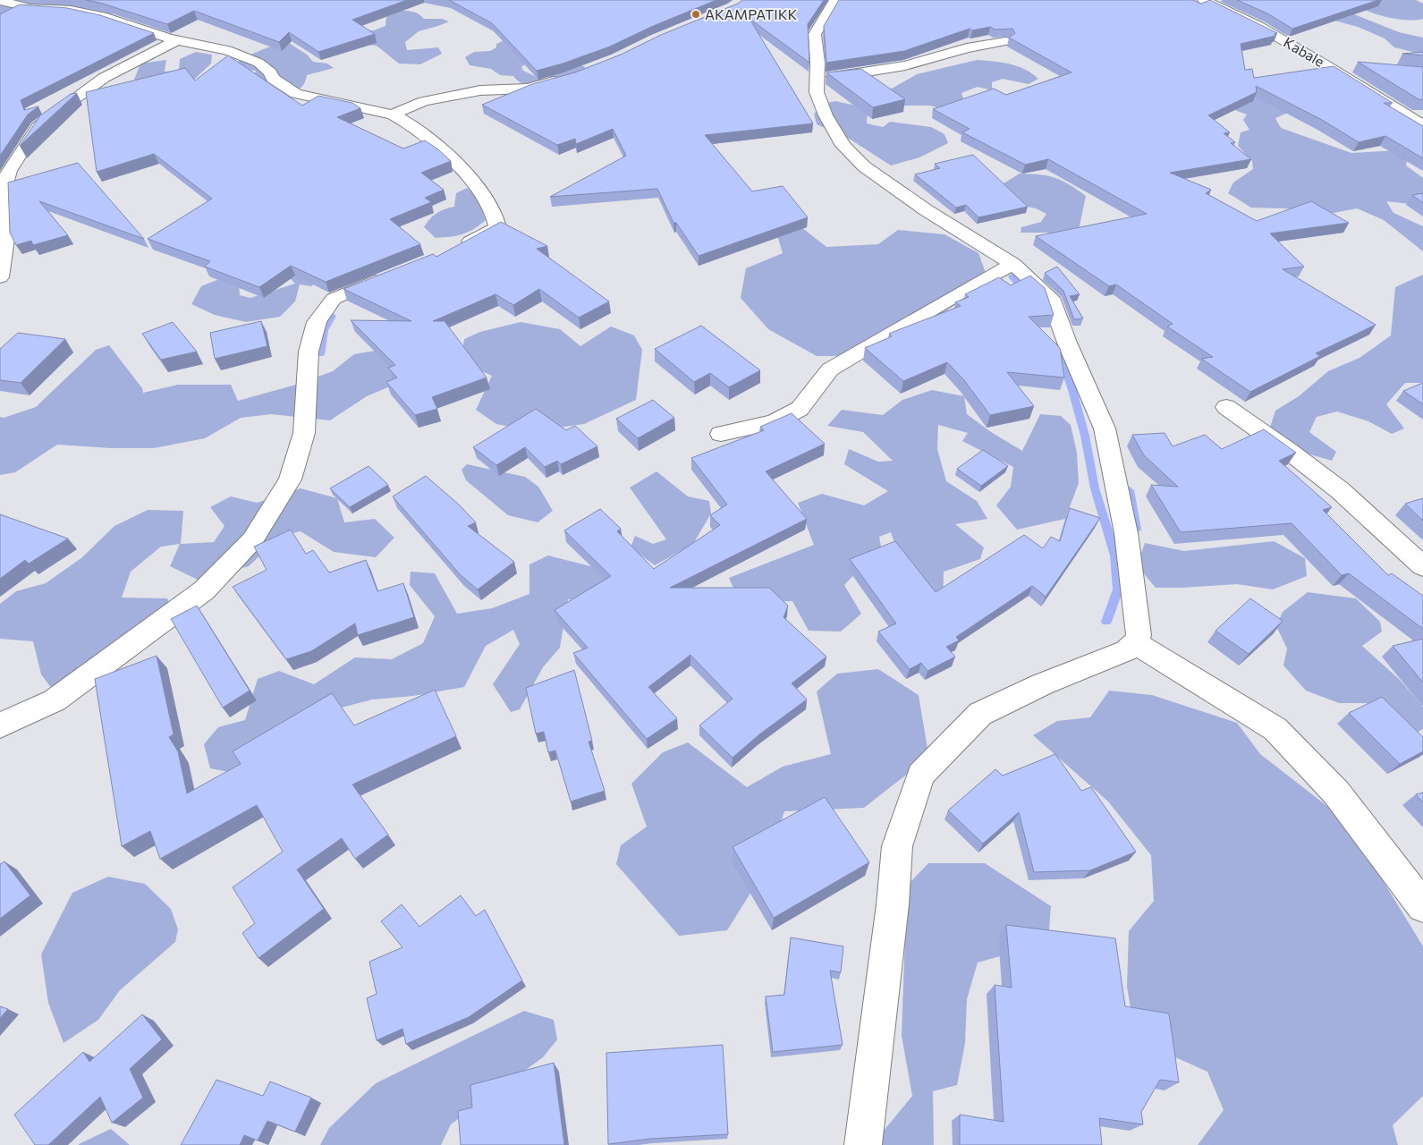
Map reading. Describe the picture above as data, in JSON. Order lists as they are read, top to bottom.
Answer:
{
  "streets": {
    "street": ["Kabale"]
  },
  "places": ["AKAMPATIKK"]
}
